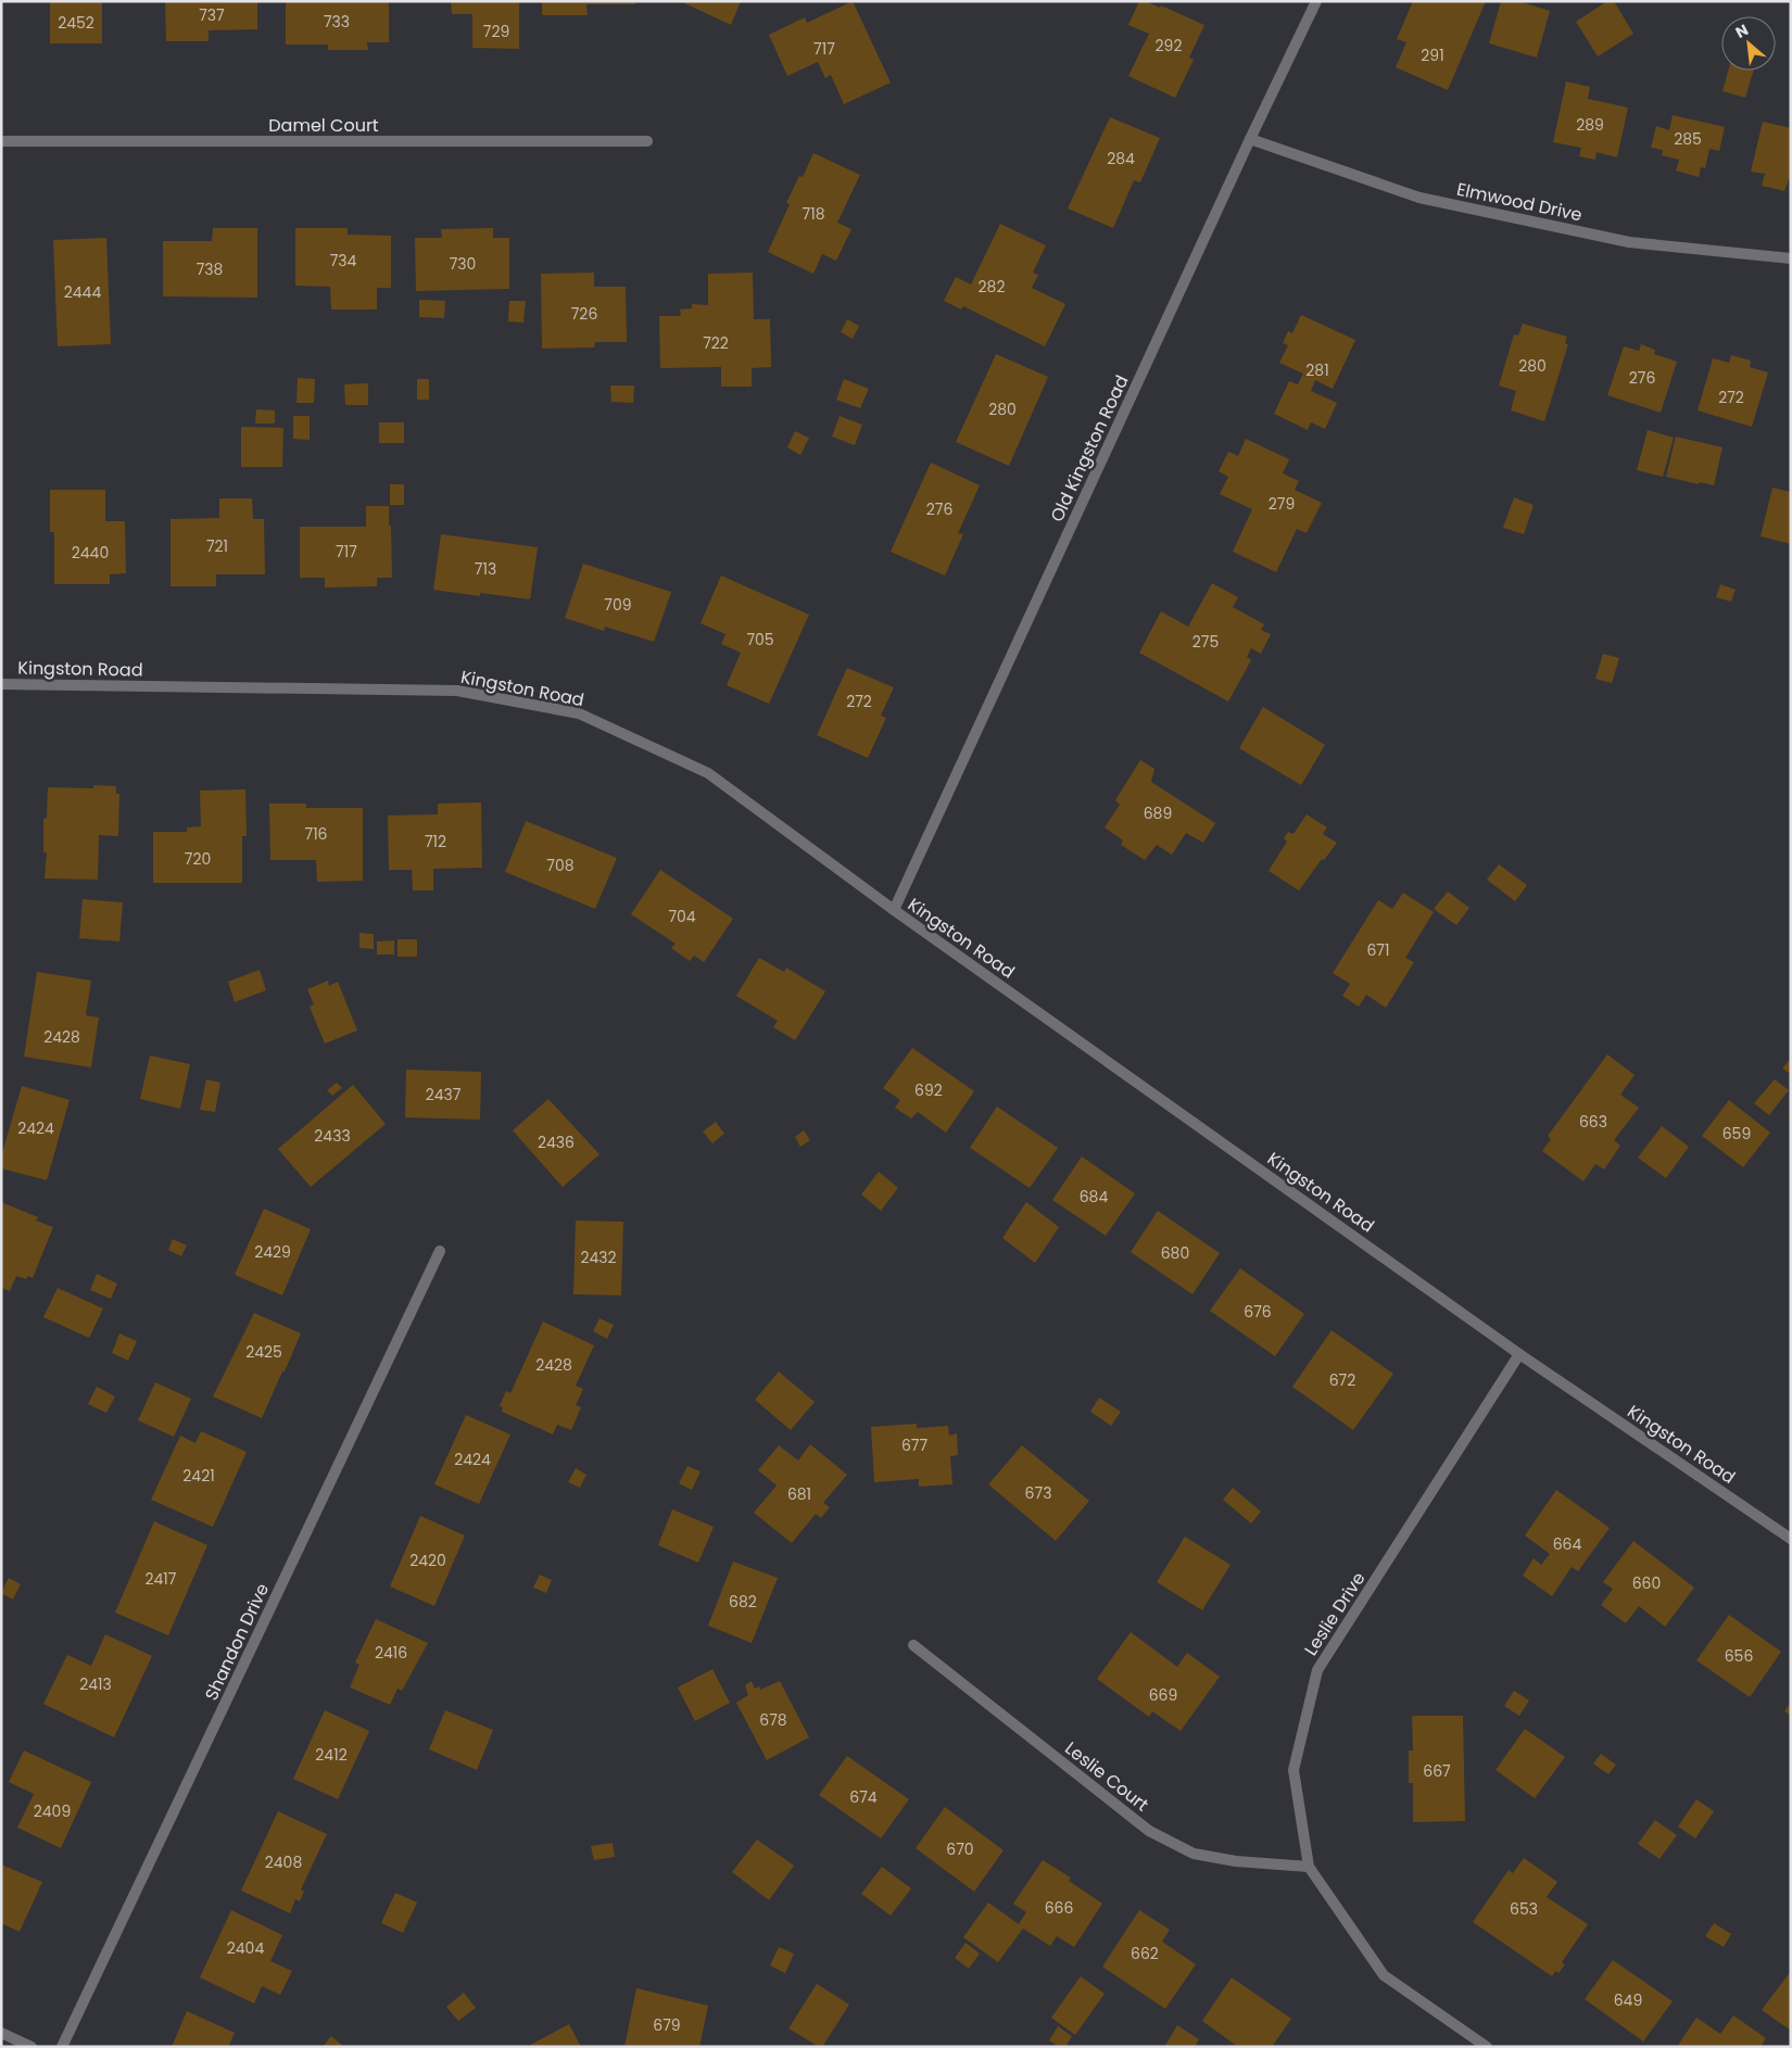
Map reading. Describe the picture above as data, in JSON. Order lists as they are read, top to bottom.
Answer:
{
  "streets": {
    "street": [
      "Damel Court",
      "Elmwood Drive",
      "Old Kingston Road",
      "Kingston Road",
      "Leslie Drive",
      "Shandon Drive",
      "Leslie Court"
    ]
  },
  "crossings": [
    ["Elmwood Drive", "Old Kingston Road"],
    ["Old Kingston Road", "Kingston Road"],
    ["Kingston Road", "Leslie Drive"],
    ["Leslie Drive", "Leslie Court"]
  ],
  "house_numbers": [
    "737",
    "733",
    "2452",
    "729",
    "292",
    "717",
    "291",
    "289",
    "285",
    "284",
    "718",
    "734",
    "730",
    "738",
    "282",
    "2444",
    "726",
    "722",
    "280",
    "281",
    "276",
    "272",
    "280",
    "279",
    "276",
    "721",
    "717",
    "2440",
    "713",
    "709",
    "705",
    "275",
    "272",
    "689",
    "716",
    "712",
    "720",
    "708",
    "704",
    "671",
    "2428",
    "692",
    "2437",
    "663",
    "2424",
    "659",
    "2433",
    "2436",
    "684",
    "2429",
    "680",
    "2432",
    "676",
    "2425",
    "2428",
    "672",
    "677",
    "2424",
    "2421",
    "673",
    "681",
    "664",
    "2420",
    "2417",
    "660",
    "682",
    "2416",
    "656",
    "2413",
    "669",
    "678",
    "2412",
    "667",
    "674",
    "2409",
    "670",
    "2408",
    "666",
    "653",
    "2404",
    "662",
    "649",
    "679"
  ],
  "north": "top left"
}
